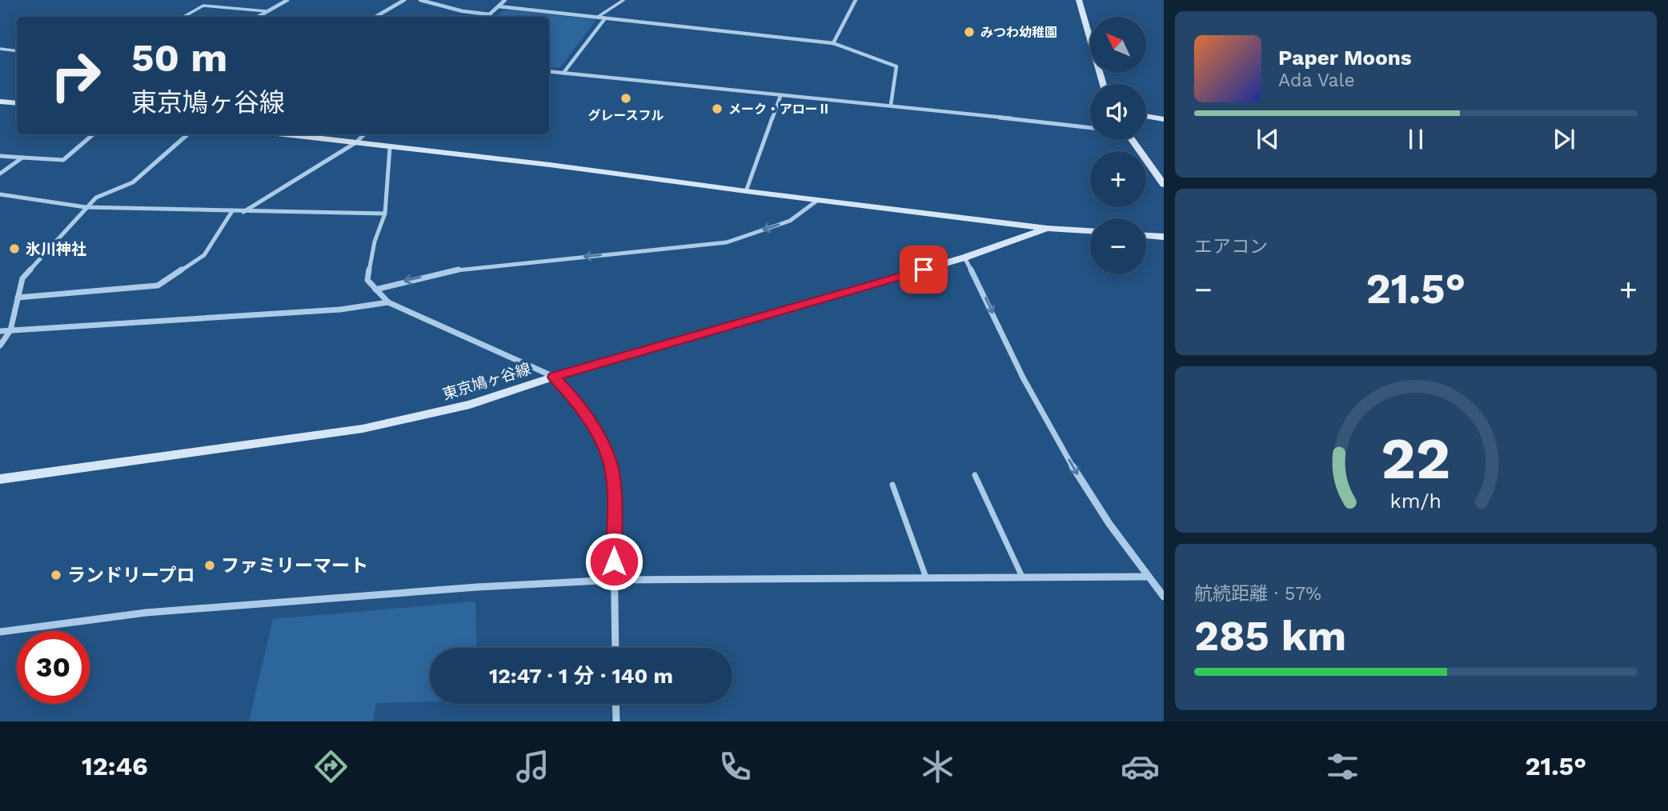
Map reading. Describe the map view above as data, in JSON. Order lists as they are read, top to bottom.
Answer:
{
  "streets": {
    "street": ["東京鳩ヶ谷線"]
  },
  "places": [
    "みつわ幼稚園",
    "グレースフル",
    "メーク・アローⅡ",
    "氷川神社",
    "ファミリーマート",
    "ランドリープロ"
  ],
  "north": "top left",
  "page": {
    "map_buttons": ["+", "−"],
    "turn": ["50 m", "東京鳩ヶ谷線"],
    "song": ["Paper Moons", "Ada Vale"],
    "tile": [
      "エアコン",
      ["航続距離 · 57%", "285 km"]
    ],
    "heat": ["−", "21.5°", "+"],
    "limit": "30",
    "trip": "12:47 · 1 分 · 140 m",
    "tabs": ["12:46", "21.5°"],
    "gauge": ["22", "km/h"]
  }
}
